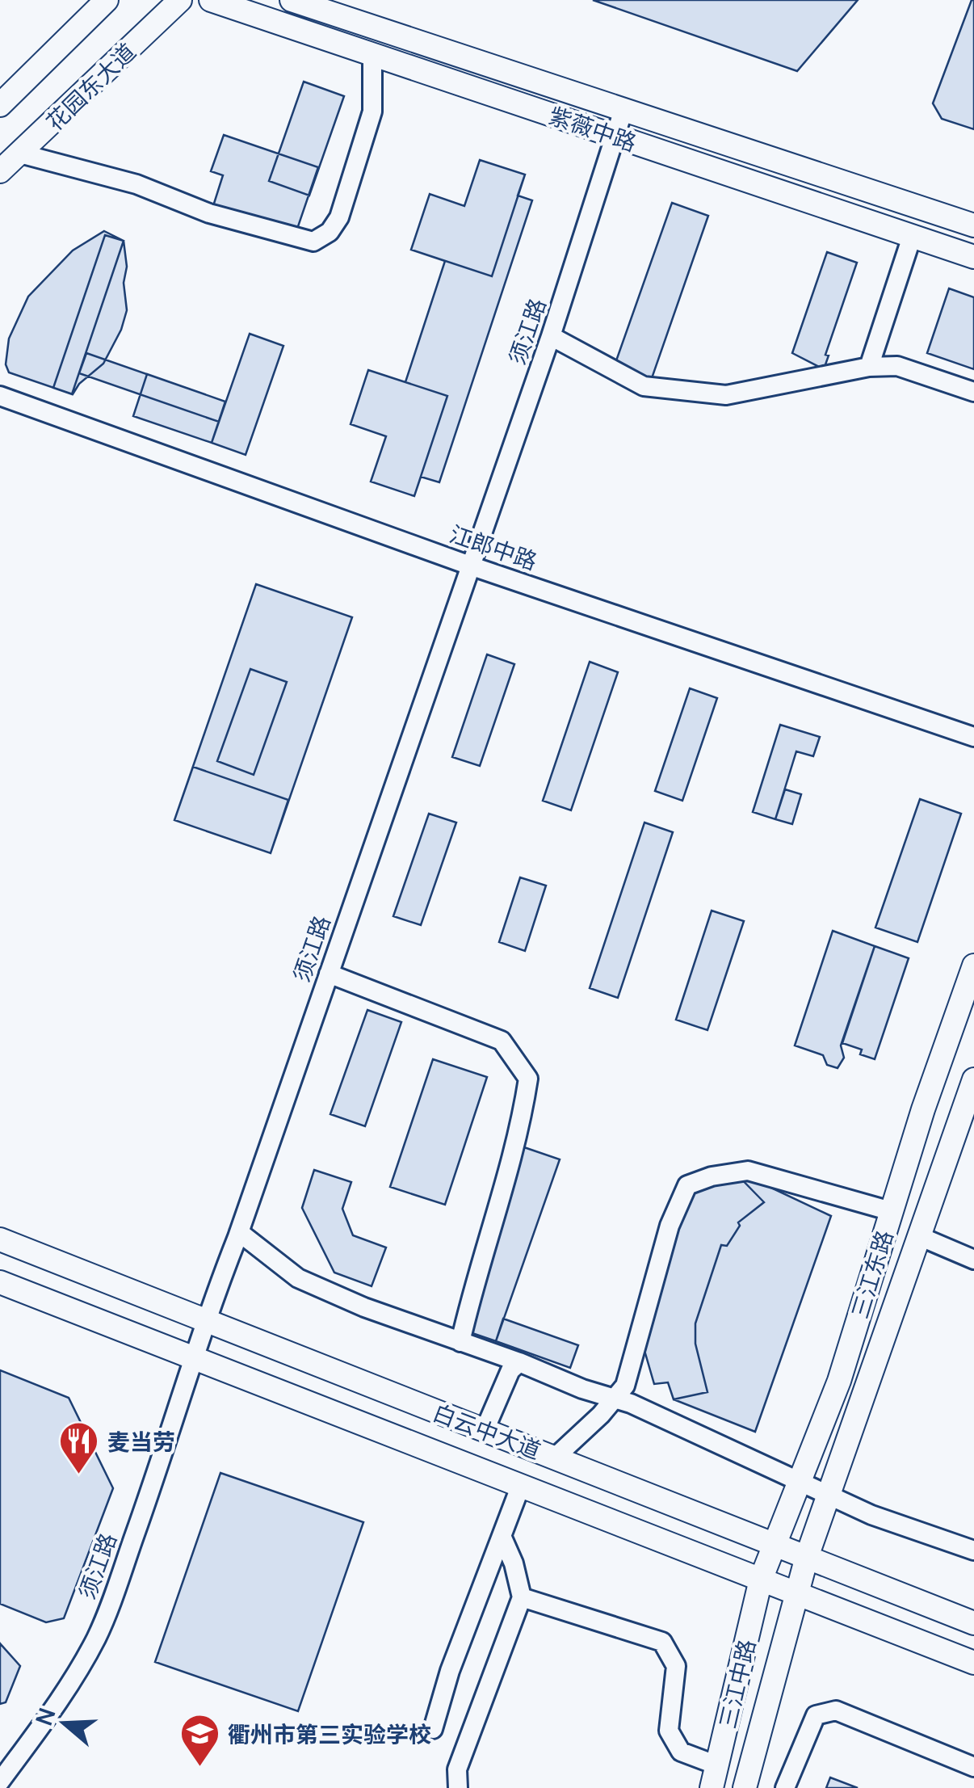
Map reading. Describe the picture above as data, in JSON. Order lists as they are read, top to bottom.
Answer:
{
  "streets": {
    "main road": [
      "花园东大道",
      "紫薇中路",
      "三江东路",
      "白云中大道",
      "三江中路"
    ],
    "street": ["须江路", "江郎中路"]
  },
  "crossings": [
    ["紫薇中路", "须江路"],
    ["须江路", "江郎中路"],
    ["须江路", "白云中大道"],
    ["三江东路", "白云中大道"],
    ["三江东路", "三江中路"],
    ["白云中大道", "三江中路"]
  ],
  "places": {
    "restaurant": ["麦当劳"],
    "school or university": ["衢州市第三实验学校"]
  },
  "north": "left"
}
